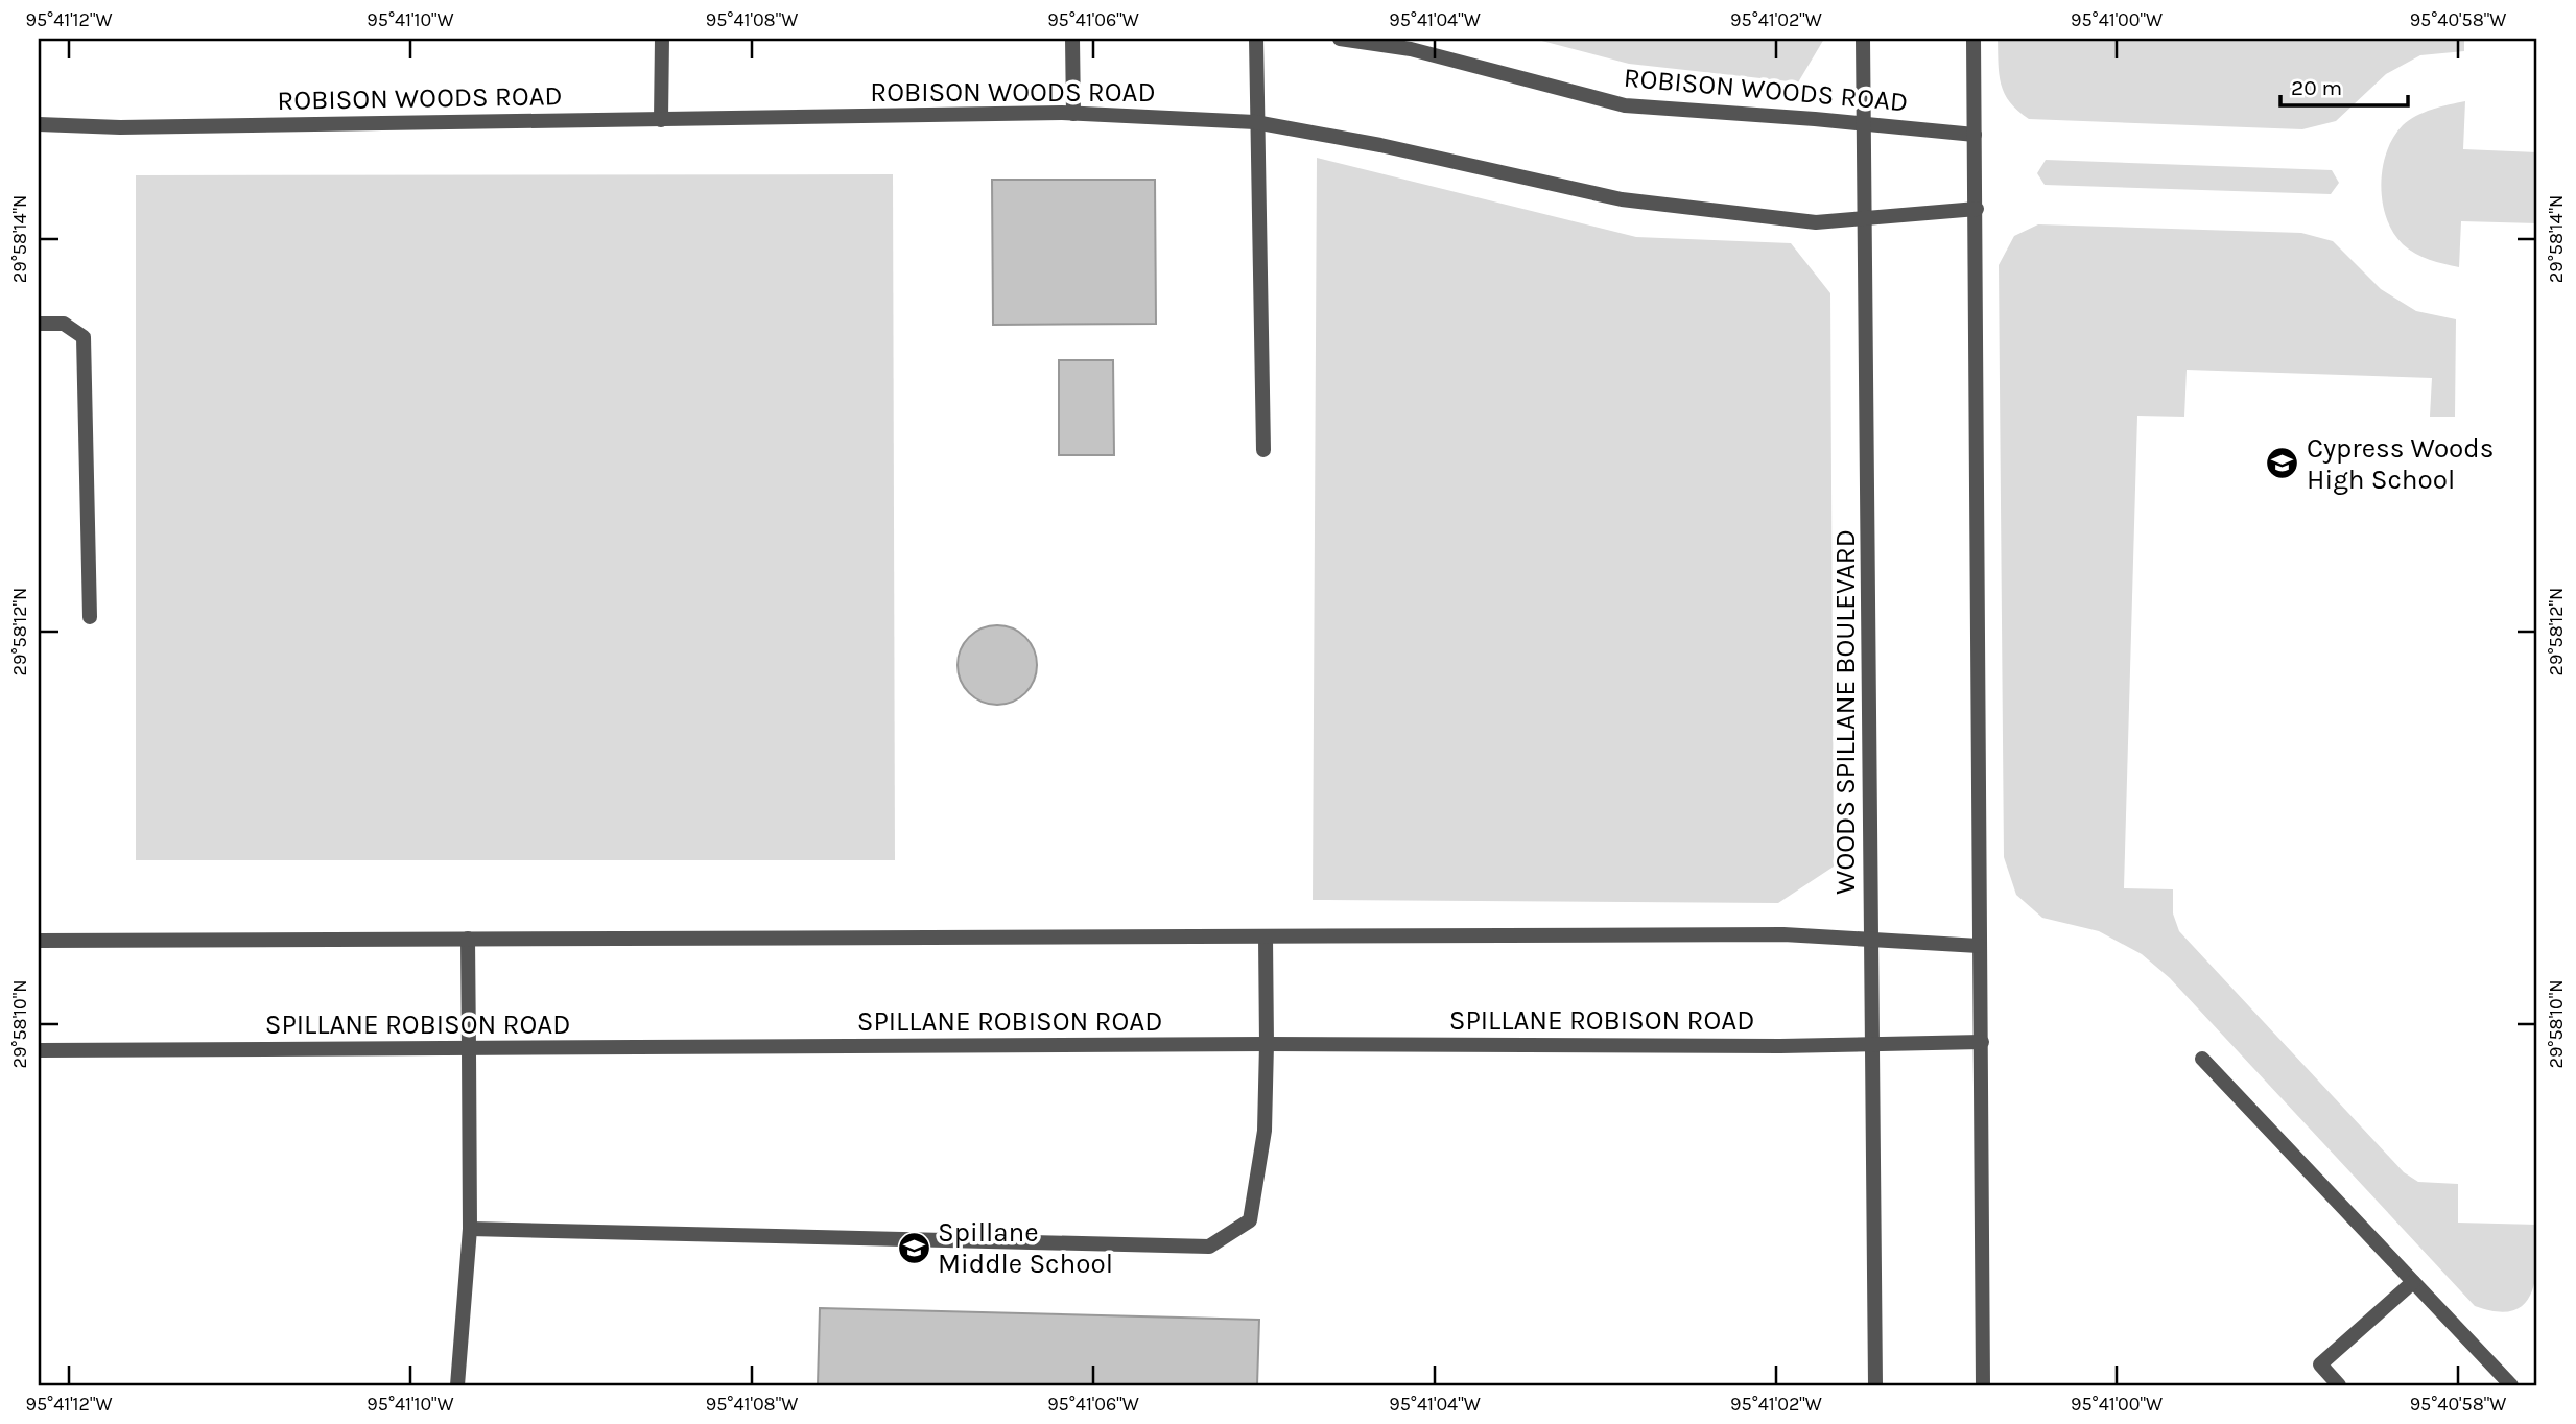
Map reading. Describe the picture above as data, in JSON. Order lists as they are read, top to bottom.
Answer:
{
  "streets": {
    "street": ["ROBISON WOODS ROAD", "WOODS SPILLANE BOULEVARD", "SPILLANE ROBISON ROAD"]
  },
  "crossings": [
    ["ROBISON WOODS ROAD", "WOODS SPILLANE BOULEVARD"],
    ["WOODS SPILLANE BOULEVARD", "SPILLANE ROBISON ROAD"]
  ],
  "places": {
    "school or university": ["Cypress Woods High School", "Spillane Middle School"]
  },
  "scale_bar": "20 m",
  "coordinates": [
    "95°41'12\"W",
    "95°41'10\"W",
    "95°41'08\"W",
    "95°41'06\"W",
    "95°41'04\"W",
    "95°41'02\"W",
    "95°41'00\"W",
    "95°40'58\"W",
    "29°58'14\"N",
    "29°58'12\"N",
    "29°58'10\"N"
  ]
}
